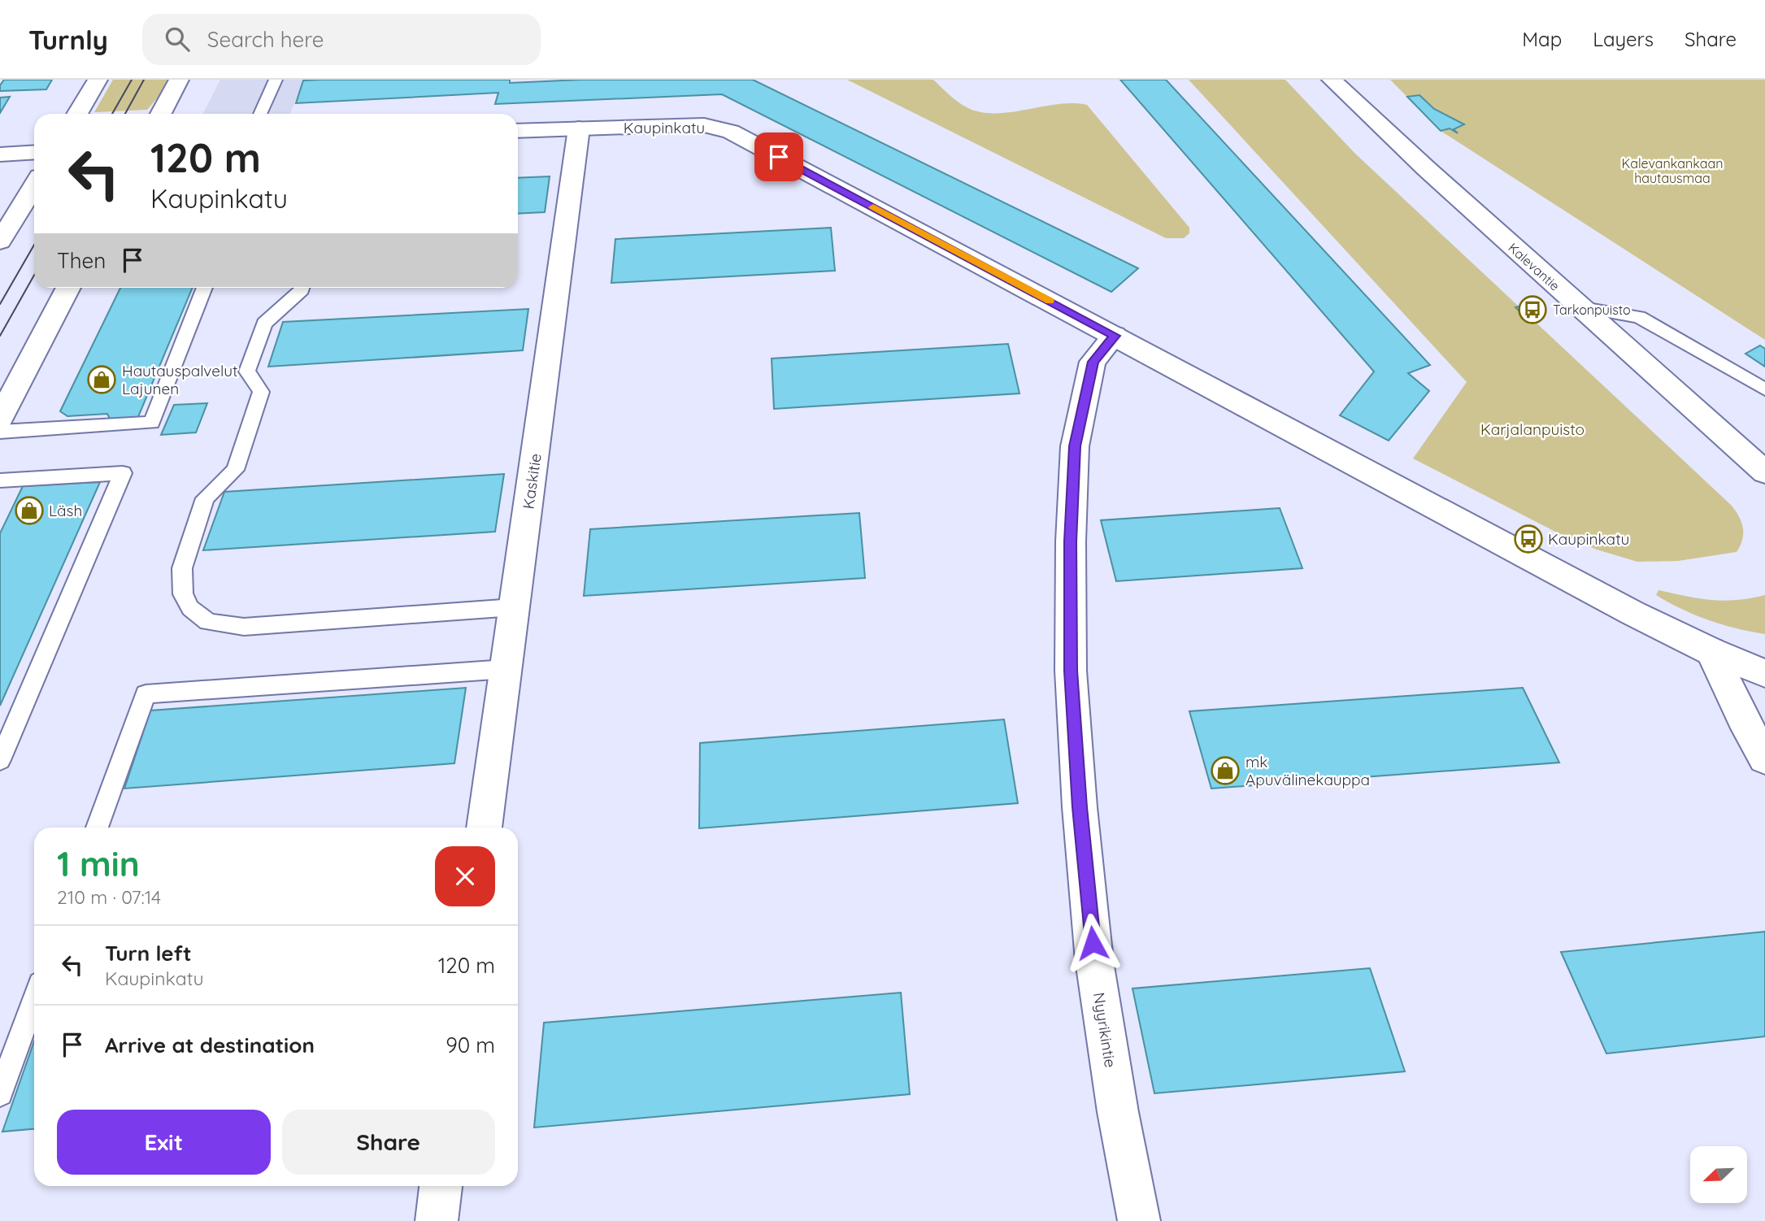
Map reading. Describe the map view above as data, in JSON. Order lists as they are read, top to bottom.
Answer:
{
  "streets": {
    "street": [
      "Kaupinkatu",
      "Kalevantie",
      "Kaskitie",
      "Nyyrikintie"
    ]
  },
  "crossings": [
    ["Kaupinkatu", "Kaskitie"],
    ["Kaupinkatu", "Nyyrikintie"]
  ],
  "parks": ["Kalevankankaan hautausmaa", "Karjalanpuisto"],
  "places": {
    "bus stop": ["Tarkonpuisto", "Kaupinkatu"],
    "shop": ["Hautauspalvelut Lajunen", "Läsh", "mk Apuvälinekauppa"]
  },
  "north": "bottom left",
  "page": {
    "header": "Turnly",
    "search": "Search here",
    "nav": ["Map", "Layers", "Share"],
    "turn": ["120 m", "Kaupinkatu"],
    "then": "Then",
    "heading": ["1 min", "210 m · 07:14"],
    "list": [
      {
        "name": "Turn left",
        "note": "Kaupinkatu",
        "value": "120 m"
      },
      {
        "name": "Arrive at destination",
        "value": "90 m"
      }
    ],
    "buttons": ["Exit", "Share"]
  }
}
